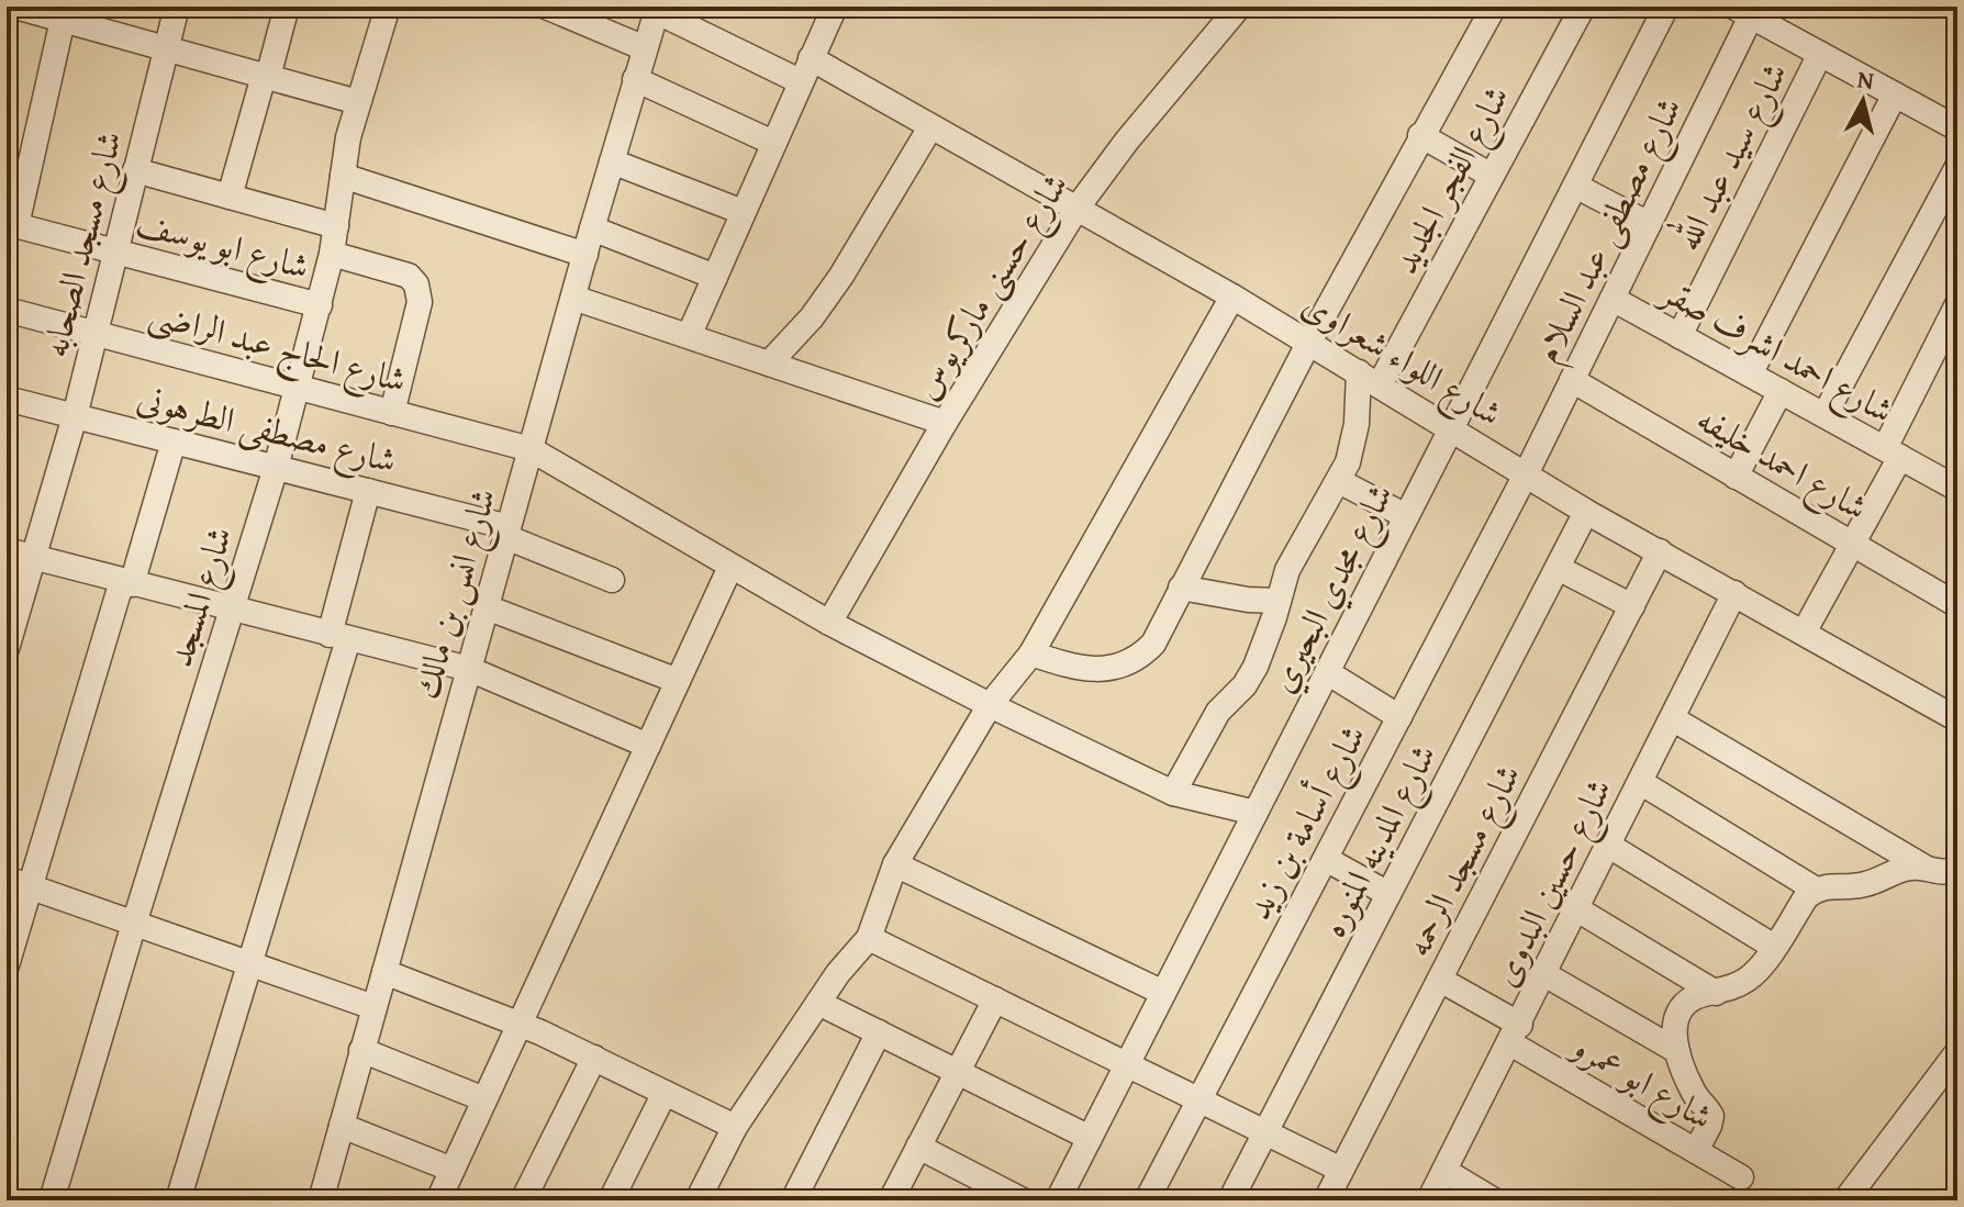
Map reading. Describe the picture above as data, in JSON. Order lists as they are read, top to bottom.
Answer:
{
  "streets": {
    "street": [
      "شارع سيد عبد الله",
      "شارع الفجر الجديد",
      "شارع مصطفى عبد السلام",
      "شارع مسجد الصحابه",
      "شارع ابو يوسف",
      "شارع حسنى ماركريوس",
      "شارع الحاج عبد الراضى",
      "شارع احمد اشرف صقر",
      "شارع اللواء شعراوى",
      "شارع مصطفى الطرهونى",
      "شارع احمد خليفه",
      "شارع مجدي البحيري",
      "شارع انس بن مالك",
      "شارع المسجد",
      "شارع أسامة بن زيد",
      "شارع المدينه المنوره",
      "شارع مسجد الرحمه",
      "شارع حسين البدوى",
      "شارع ابو عمرو"
    ]
  },
  "crossings": [
    ["شارع سيد عبد الله", "شارع احمد اشرف صقر"],
    ["شارع الفجر الجديد", "شارع اللواء شعراوى"],
    ["شارع مصطفى عبد السلام", "شارع احمد اشرف صقر"],
    ["شارع مصطفى عبد السلام", "شارع اللواء شعراوى"],
    ["شارع مصطفى عبد السلام", "شارع احمد خليفه"],
    ["شارع مصطفى عبد السلام", "شارع أسامة بن زيد"],
    ["شارع مسجد الصحابه", "شارع ابو يوسف"],
    ["شارع مسجد الصحابه", "شارع الحاج عبد الراضى"],
    ["شارع مسجد الصحابه", "شارع مصطفى الطرهونى"],
    ["شارع ابو يوسف", "شارع المسجد"],
    ["شارع حسنى ماركريوس", "شارع الحاج عبد الراضى"],
    ["شارع حسنى ماركريوس", "شارع اللواء شعراوى"],
    ["شارع الحاج عبد الراضى", "شارع مجدي البحيري"],
    ["شارع الحاج عبد الراضى", "شارع انس بن مالك"],
    ["شارع الحاج عبد الراضى", "شارع المسجد"],
    ["شارع اللواء شعراوى", "شارع مجدي البحيري"],
    ["شارع اللواء شعراوى", "شارع أسامة بن زيد"],
    ["شارع اللواء شعراوى", "شارع المدينه المنوره"],
    ["شارع اللواء شعراوى", "شارع مسجد الرحمه"],
    ["شارع اللواء شعراوى", "شارع حسين البدوى"],
    ["شارع مصطفى الطرهونى", "شارع انس بن مالك"],
    ["شارع مصطفى الطرهونى", "شارع المسجد"],
    ["شارع مسجد الرحمه", "شارع ابو عمرو"],
    ["شارع حسين البدوى", "شارع ابو عمرو"]
  ],
  "north": "top"
}
